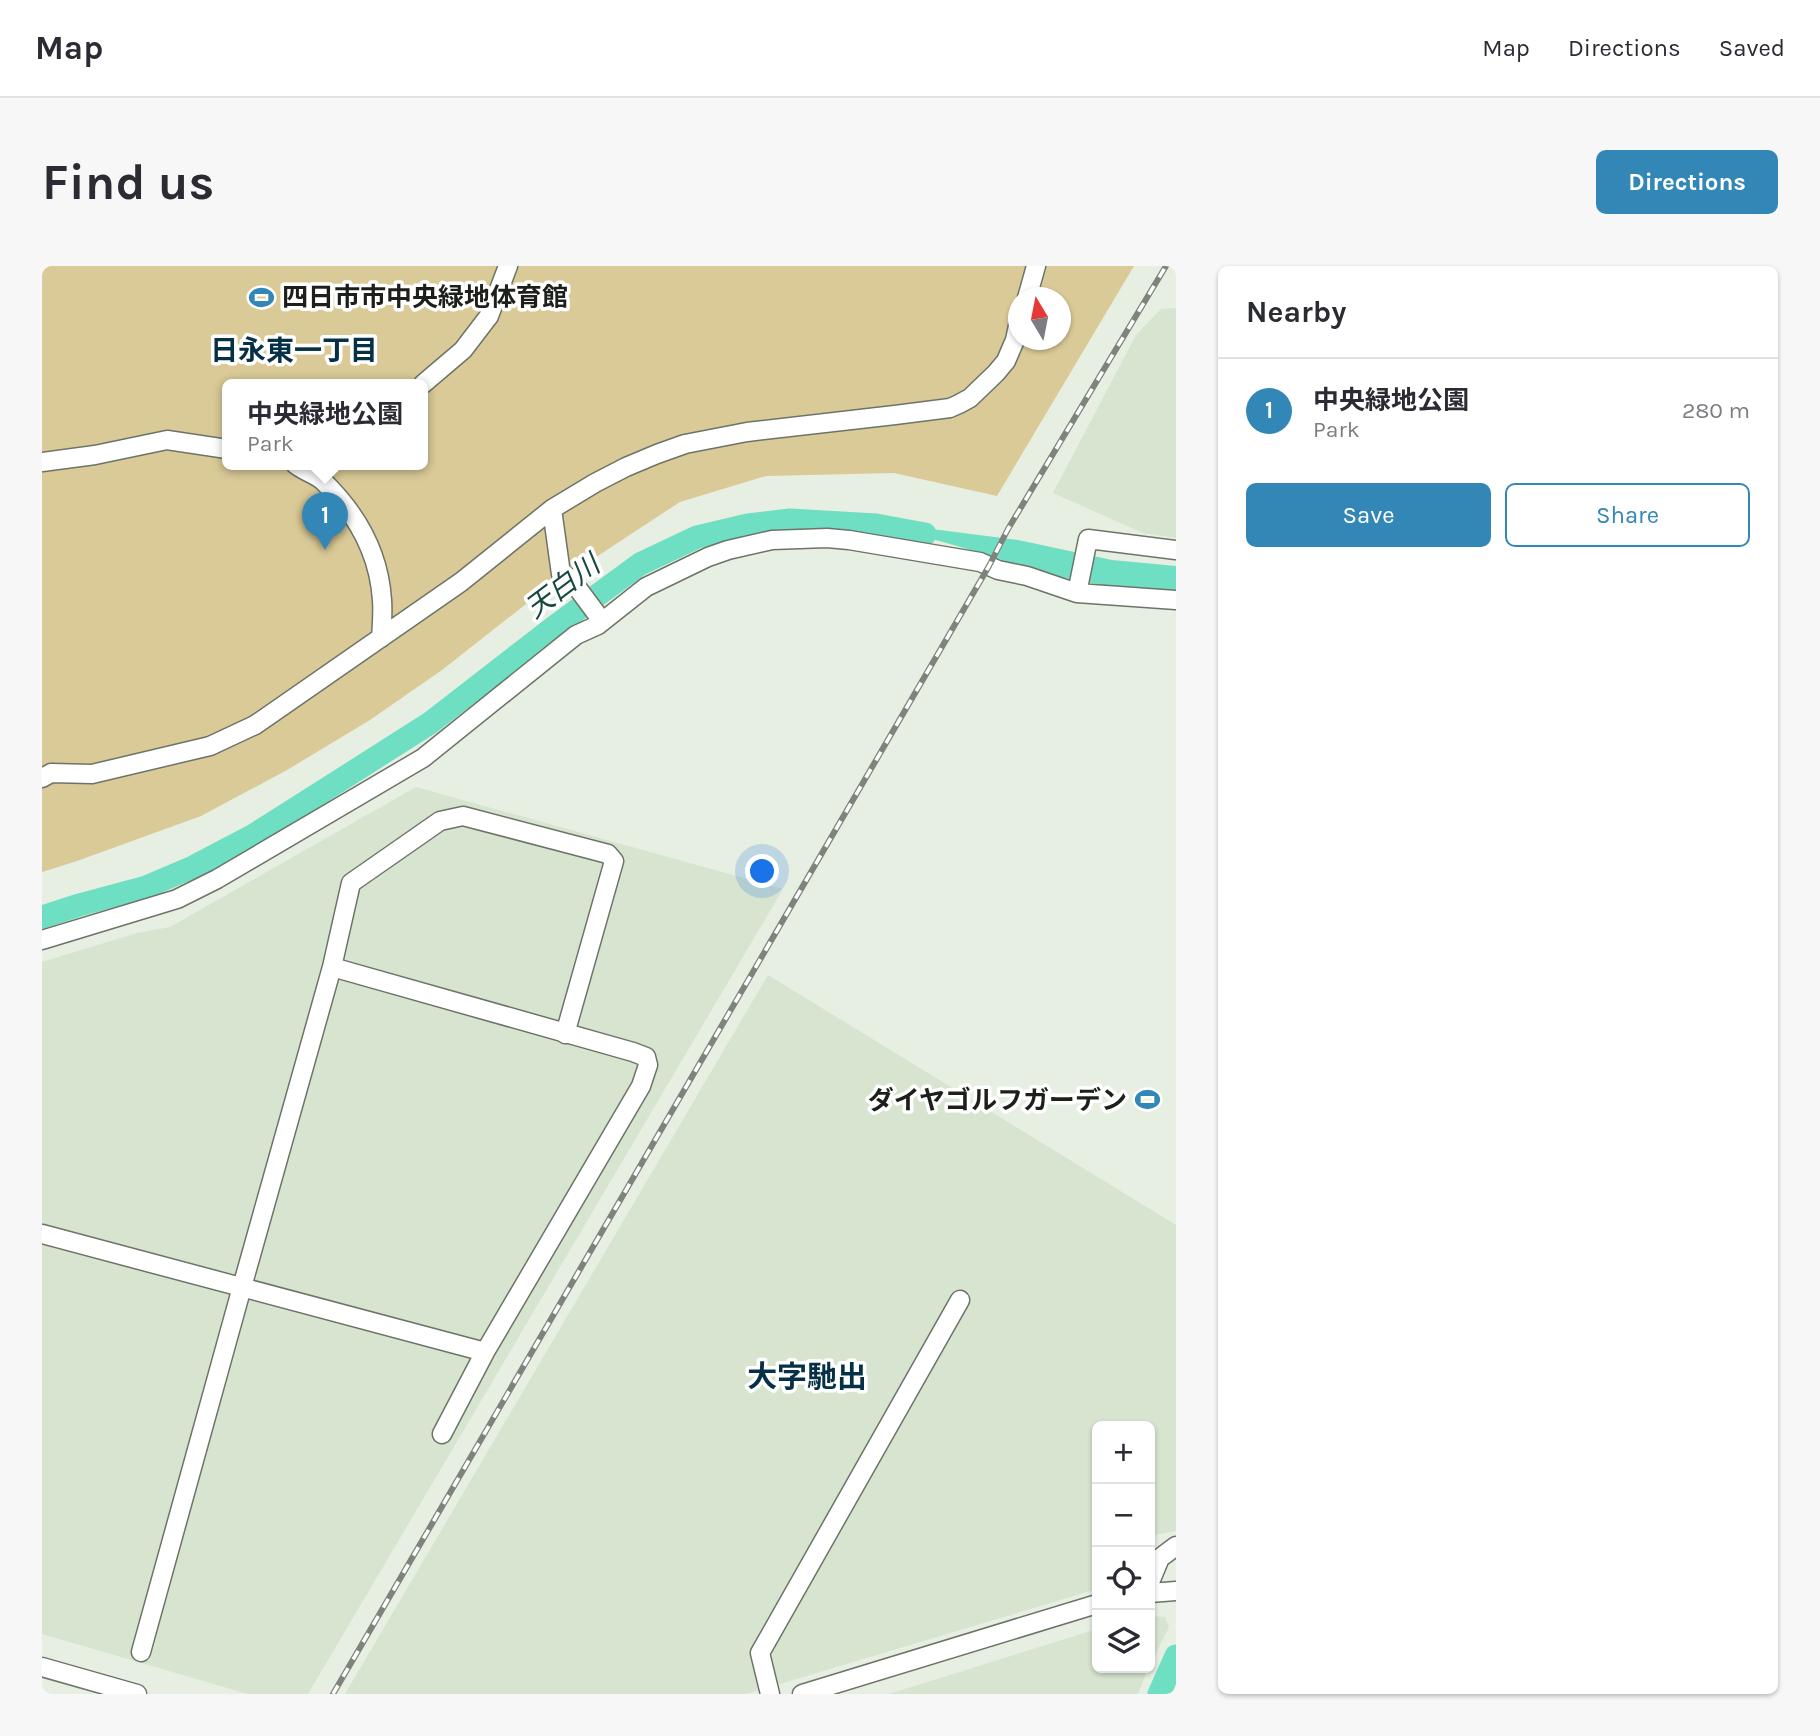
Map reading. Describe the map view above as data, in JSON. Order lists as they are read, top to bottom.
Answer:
{
  "districts": ["日永東一丁目", "大字馳出"],
  "water": ["天白川"],
  "places": {
    "sports": ["四日市市中央緑地体育館", "ダイヤゴルフガーデン"]
  },
  "north": "top",
  "page": {
    "header": "Map",
    "nav": ["Map", "Directions", "Saved"],
    "buttons": [
      "Directions",
      ["Save", "Share"]
    ],
    "title": "Find us",
    "heading": "Nearby",
    "list": [
      {
        "mark": "1",
        "name": "中央緑地公園",
        "note": "Park",
        "value": "280 m"
      }
    ],
    "popup": ["中央緑地公園", "Park"],
    "pins": "1",
    "map_buttons": ["+", "−"]
  }
}
